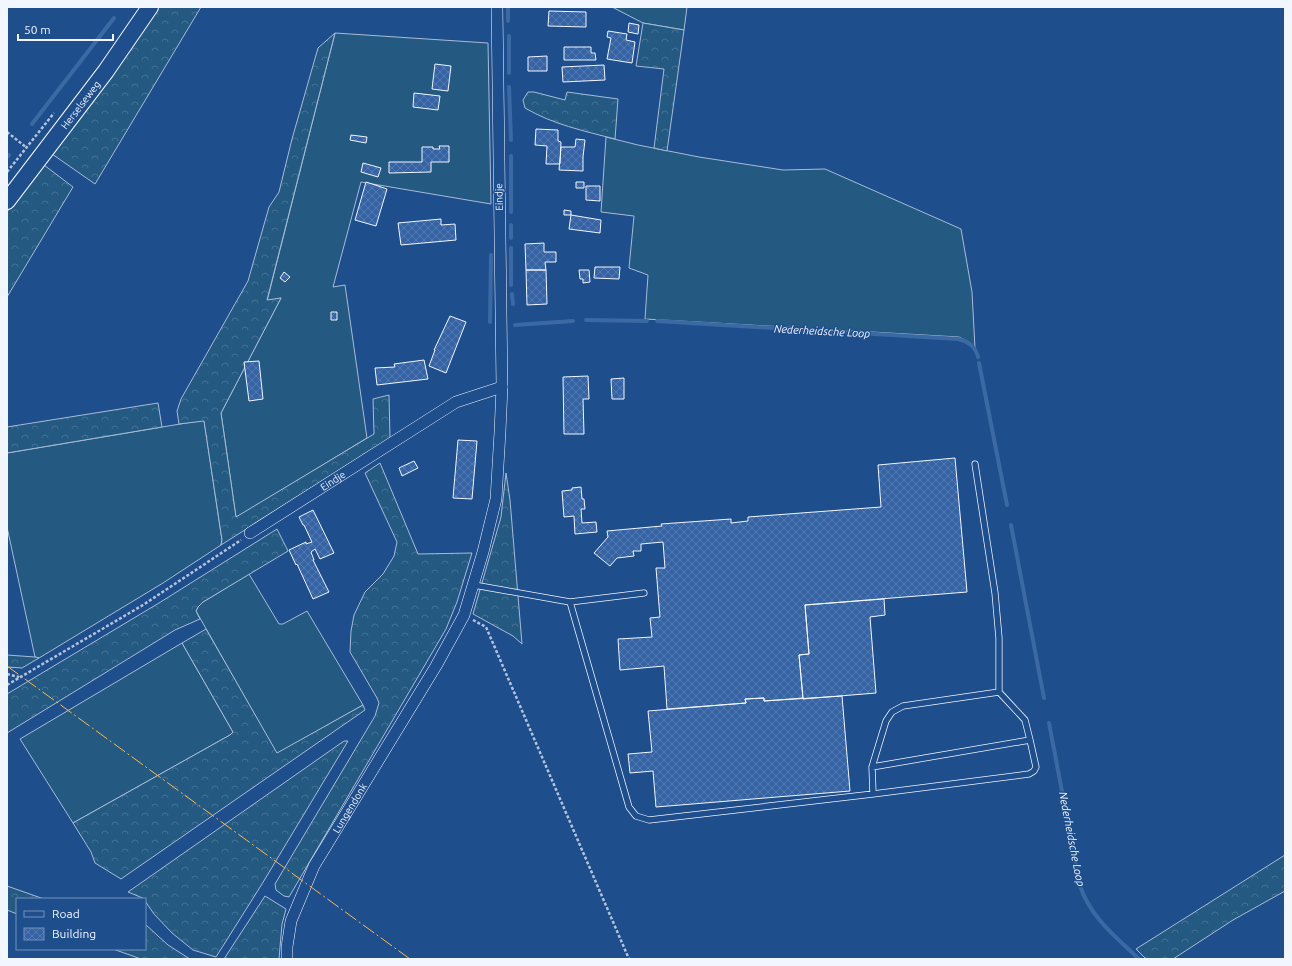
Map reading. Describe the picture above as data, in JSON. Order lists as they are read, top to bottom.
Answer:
{
  "streets": {
    "street": ["Herselseweg", "Eindje", "Lungendonk"]
  },
  "crossings": [
    ["Eindje", "Lungendonk"]
  ],
  "water": ["Nederheidsche Loop"],
  "legend": ["Road", "Building"],
  "scale_bar": "50 m"
}
